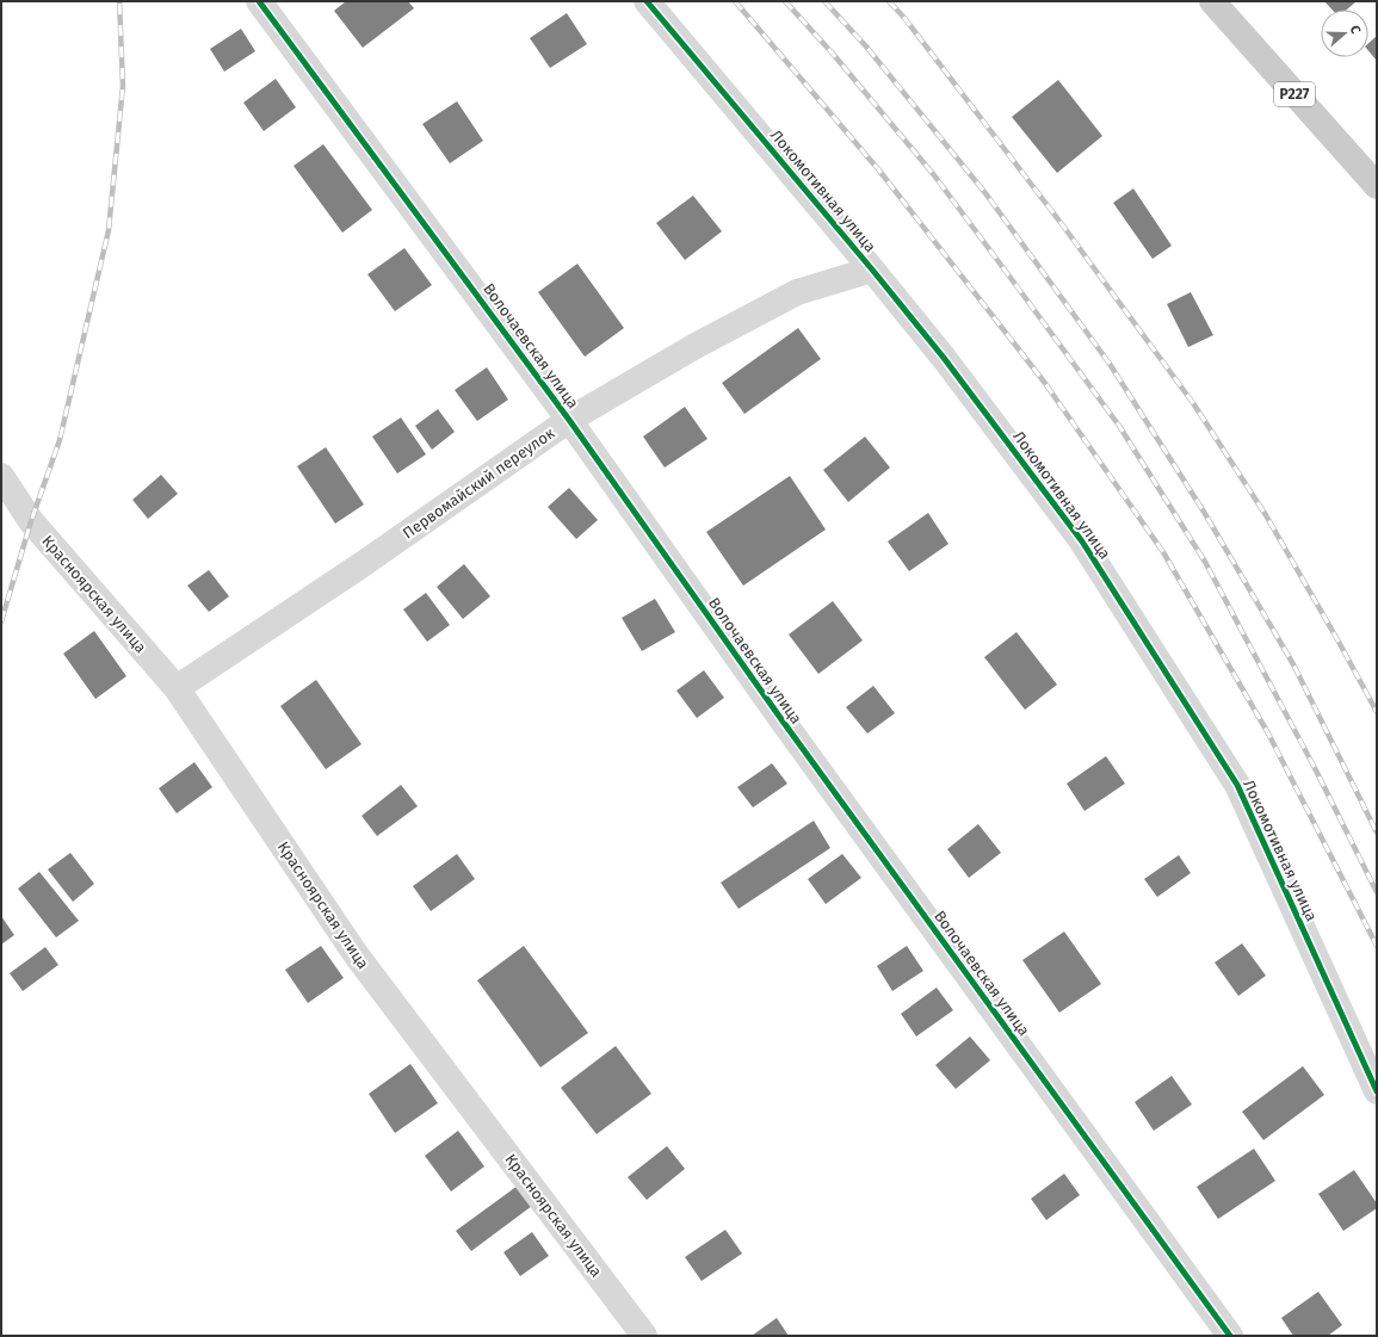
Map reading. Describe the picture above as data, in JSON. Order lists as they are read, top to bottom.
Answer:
{
  "streets": {
    "main road": ["Р227"],
    "street": [
      "Локомотивная улица",
      "Волочаевская улица",
      "Первомайский переулок",
      "Красноярская улица"
    ]
  },
  "crossings": [
    ["Локомотивная улица", "Первомайский переулок"],
    ["Волочаевская улица", "Первомайский переулок"],
    ["Первомайский переулок", "Красноярская улица"]
  ],
  "north": "right"
}
